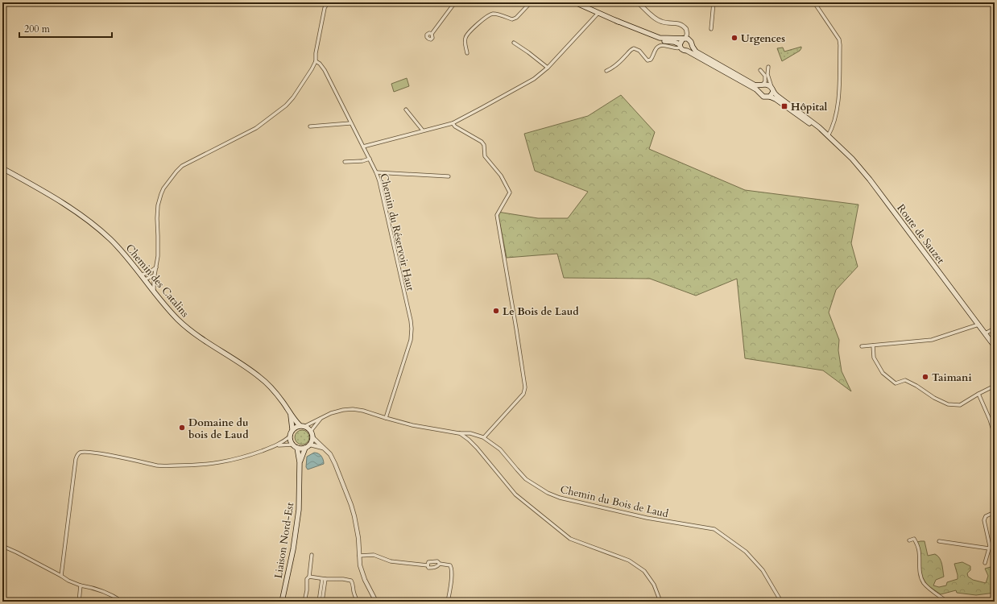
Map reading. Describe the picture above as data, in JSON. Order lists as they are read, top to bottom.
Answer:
{
  "streets": {
    "main road": ["Route de Sauzet", "Chemin des Catalins", "Liaison Nord-Est"],
    "street": ["Chemin du Réservoir Haut", "Chemin du Bois de Laud"]
  },
  "crossings": [
    ["Chemin du Réservoir Haut", "Chemin du Bois de Laud"],
    ["Chemin des Catalins", "Chemin du Bois de Laud"],
    ["Chemin des Catalins", "Liaison Nord-Est"],
    ["Chemin du Bois de Laud", "Liaison Nord-Est"]
  ],
  "places": {
    "other": [
      "Urgences",
      "Le Bois de Laud",
      "Taimani",
      "Domaine du bois de Laud"
    ],
    "transit": ["Hôpital"]
  },
  "scale_bar": "200 m"
}
